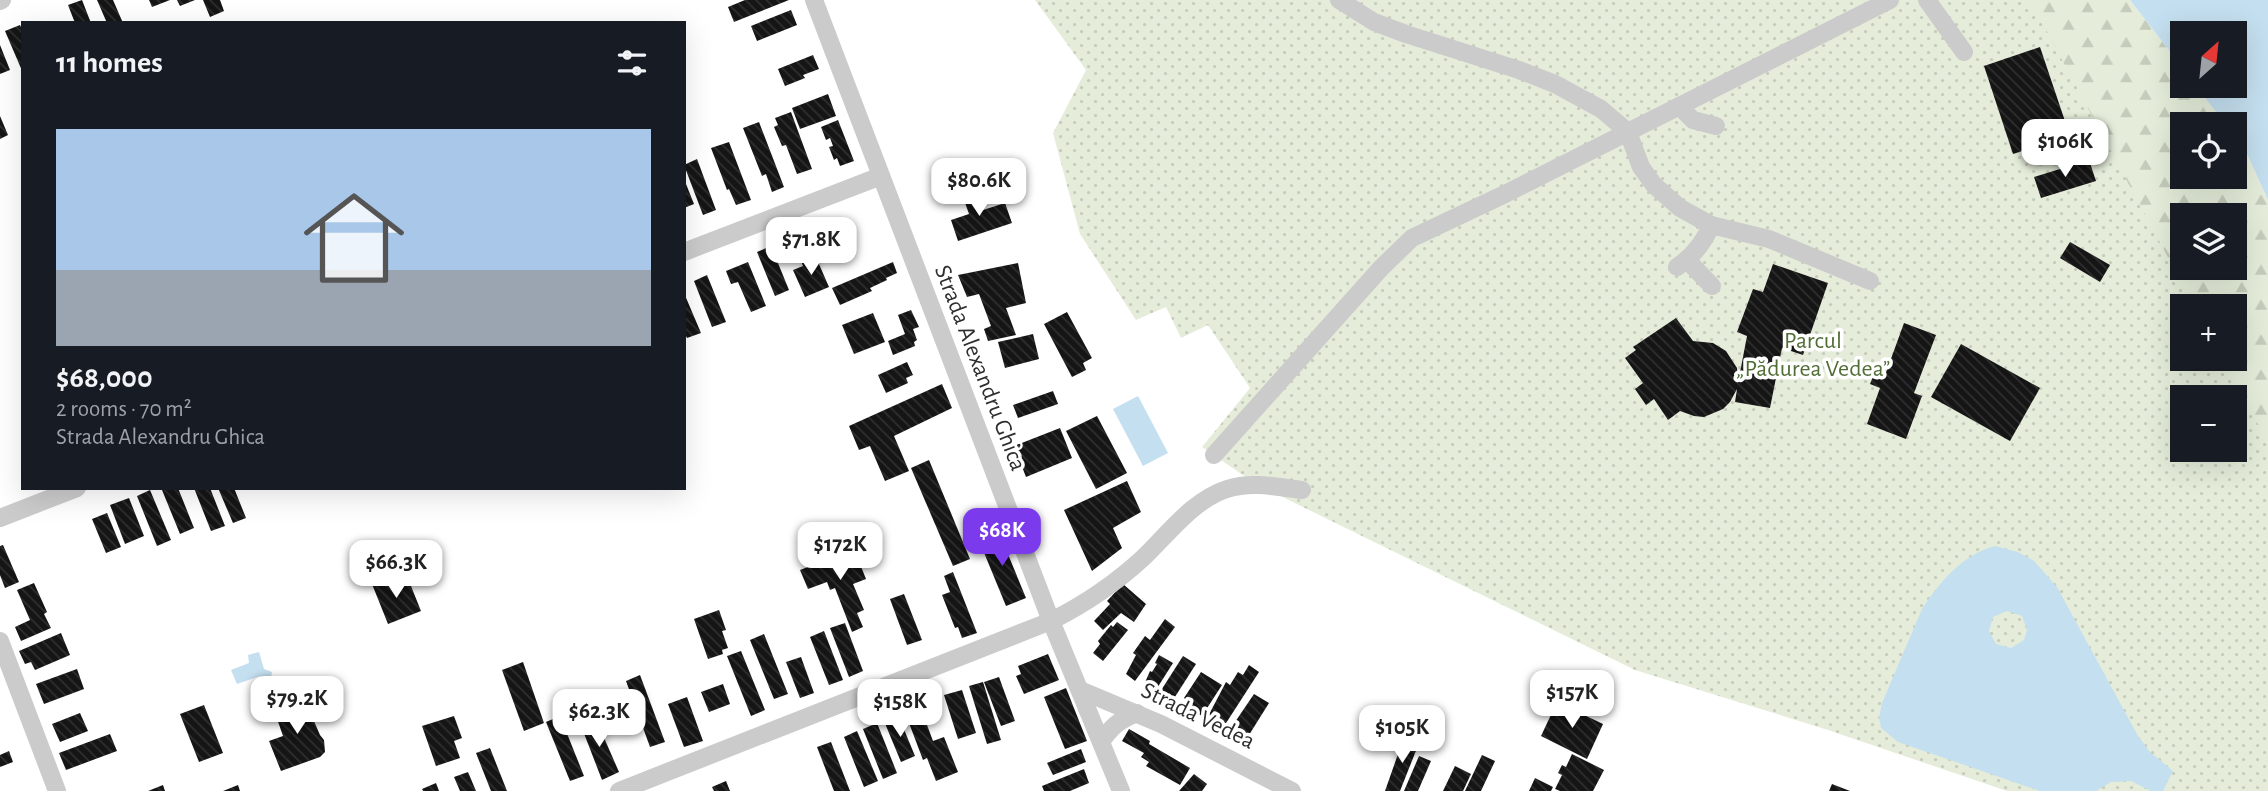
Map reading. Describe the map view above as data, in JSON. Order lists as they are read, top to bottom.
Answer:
{
  "streets": {
    "street": ["Strada Alexandru Ghica", "Strada Vedea"]
  },
  "crossings": [
    ["Strada Alexandru Ghica", "Strada Vedea"]
  ],
  "parks": ["Parcul „Pădurea Vedea”"],
  "north": "top right",
  "page": {
    "map_buttons": ["+", "−"],
    "heading": "11 homes",
    "list": [
      {
        "name": "$68,000",
        "note": "2 rooms · 70 m² · Strada Alexandru Ghica"
      }
    ],
    "price": [
      "$106K",
      "$80.6K",
      "$71.8K",
      "$68K",
      "$172K",
      "$66.3K",
      "$157K",
      "$79.2K",
      "$158K",
      "$62.3K",
      "$105K"
    ]
  }
}
